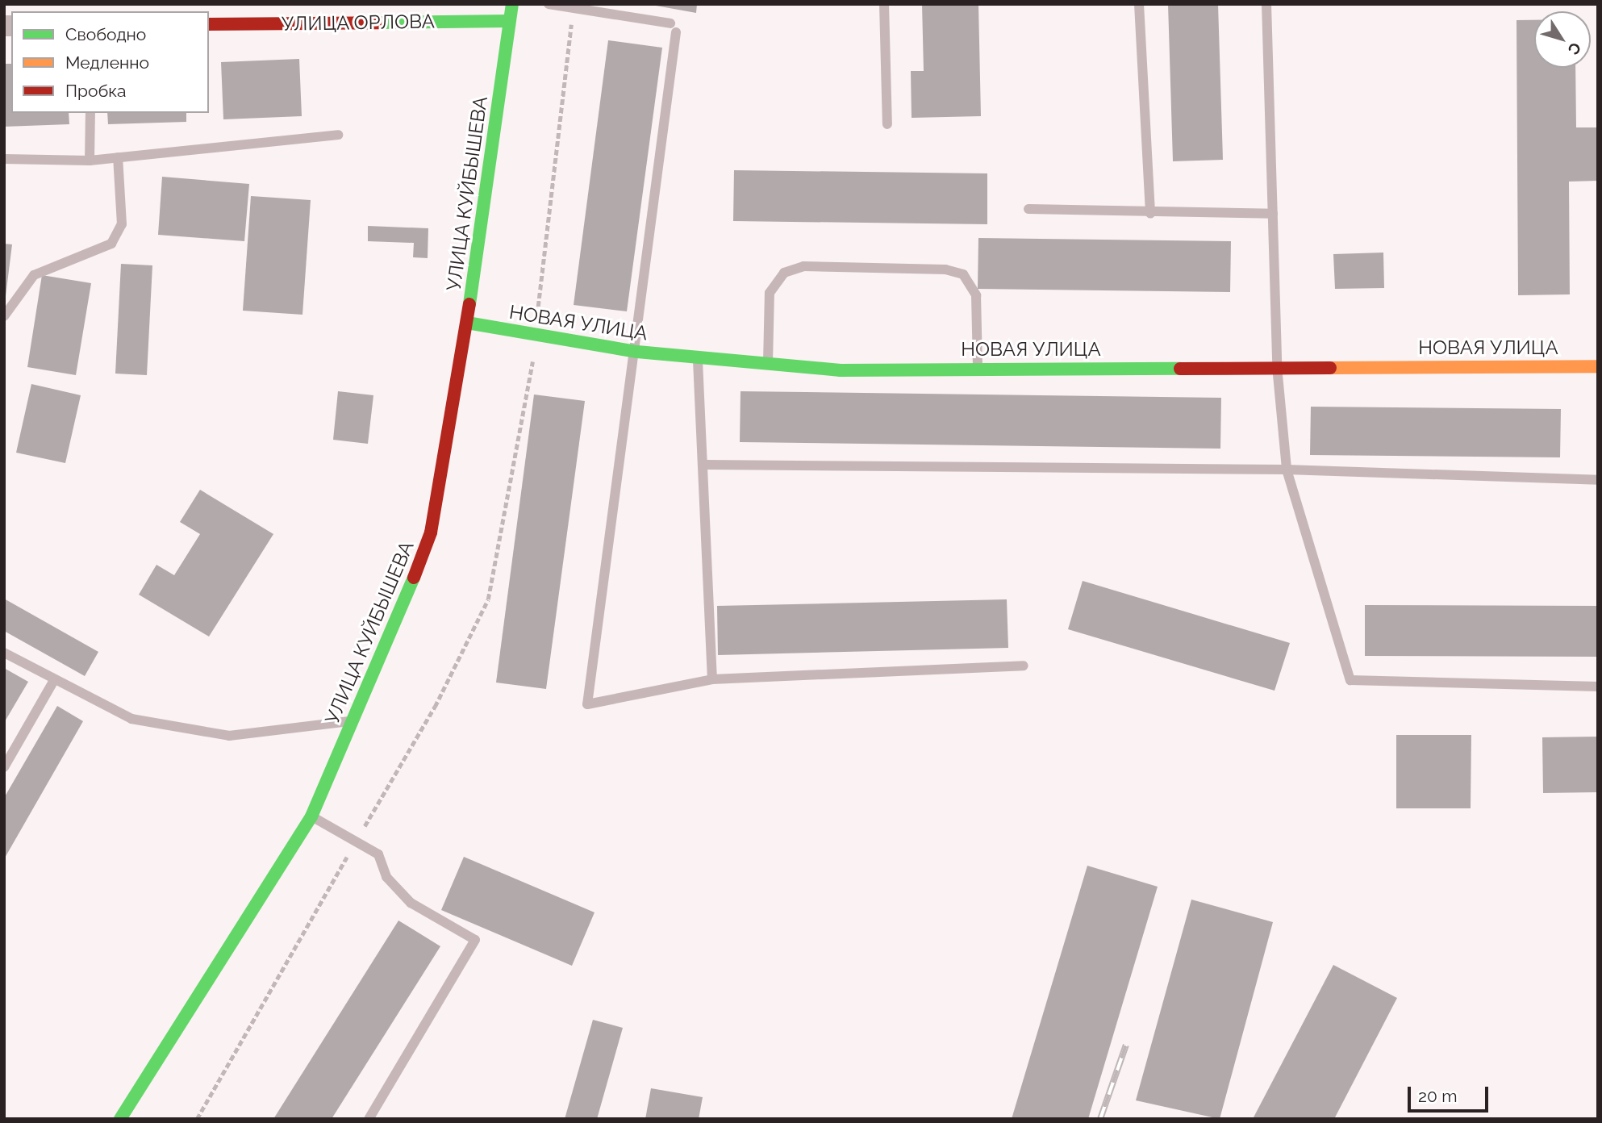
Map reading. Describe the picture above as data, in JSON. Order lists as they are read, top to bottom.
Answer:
{
  "streets": {
    "street": ["УЛИЦА ОРЛОВА", "УЛИЦА КУЙБЫШЕВА", "НОВАЯ УЛИЦА"]
  },
  "crossings": [
    ["УЛИЦА ОРЛОВА", "УЛИЦА КУЙБЫШЕВА"],
    ["УЛИЦА КУЙБЫШЕВА", "НОВАЯ УЛИЦА"]
  ],
  "legend": ["Свободно", "Медленно", "Пробка"],
  "scale_bar": "20 m",
  "north": "bottom right"
}
